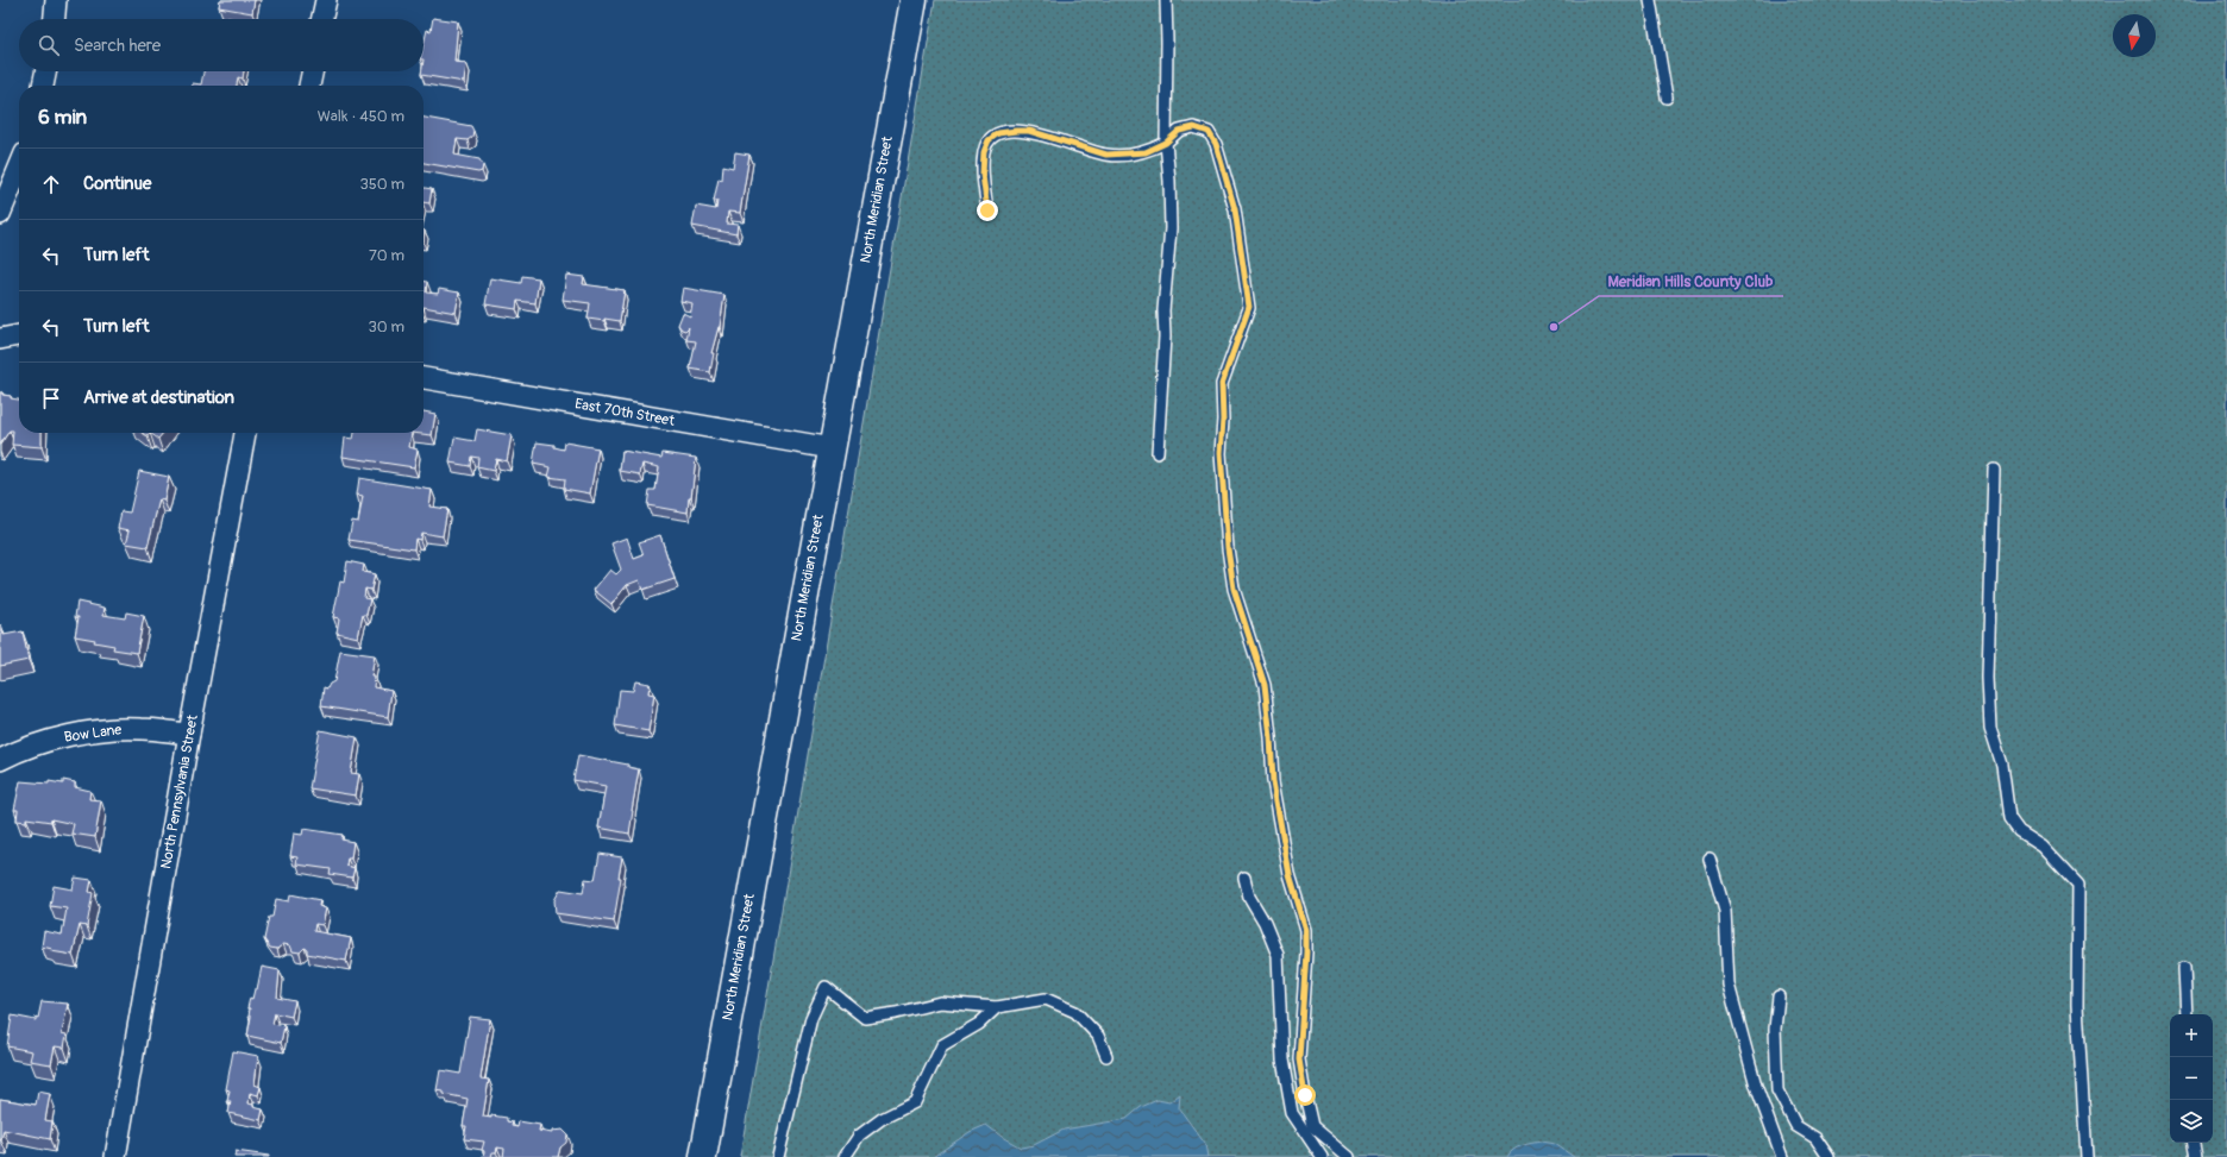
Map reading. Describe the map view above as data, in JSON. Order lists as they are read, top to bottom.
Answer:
{
  "streets": {
    "main road": ["North Meridian Street"],
    "street": ["East 70th Street", "Bow Lane", "North Pennsylvania Street"]
  },
  "crossings": [
    ["North Meridian Street", "East 70th Street"],
    ["Bow Lane", "North Pennsylvania Street"]
  ],
  "places": ["Meridian Hills County Club"],
  "north": "bottom",
  "page": {
    "search": "Search here",
    "heading": ["6 min", "Walk · 450 m"],
    "list": [
      ["Continue", "350 m"],
      ["Turn left", "70 m"],
      ["Turn left", "30 m"],
      "Arrive at destination"
    ],
    "map_buttons": ["+", "−"]
  }
}
